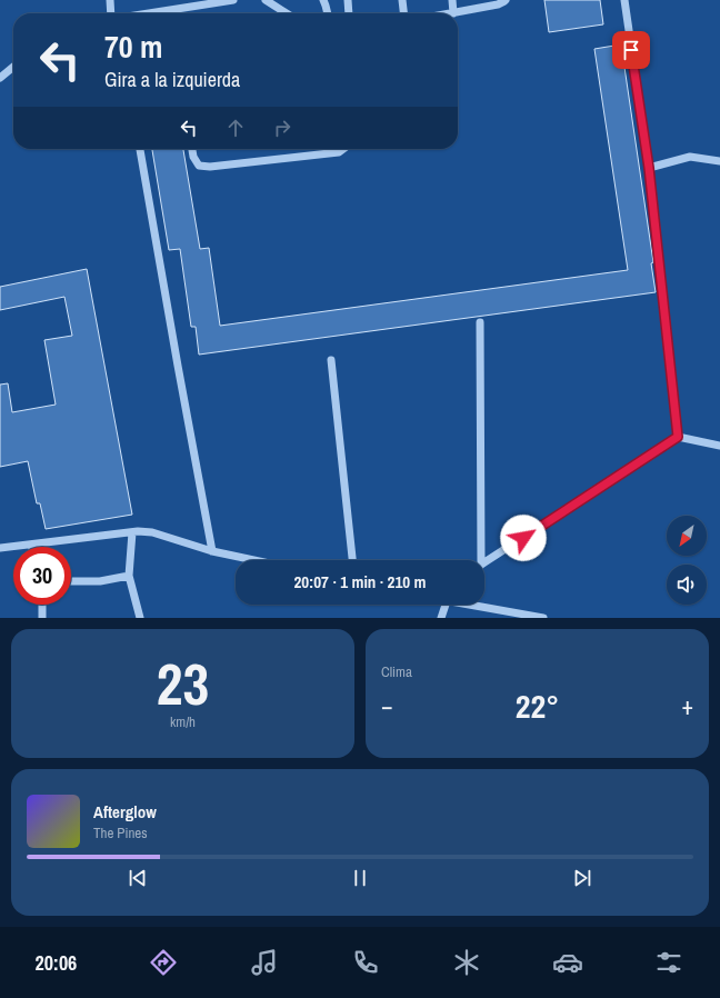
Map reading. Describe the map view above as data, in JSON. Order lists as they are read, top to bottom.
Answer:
{
  "north": "bottom left",
  "page": {
    "turn": ["70 m", "Gira a la izquierda"],
    "limit": "30",
    "trip": "20:07 · 1 min · 210 m",
    "tile": [
      ["23", "km/h"],
      "Clima"
    ],
    "heat": ["−", "22°", "+"],
    "song": ["Afterglow", "The Pines"],
    "tabs": "20:06"
  }
}
